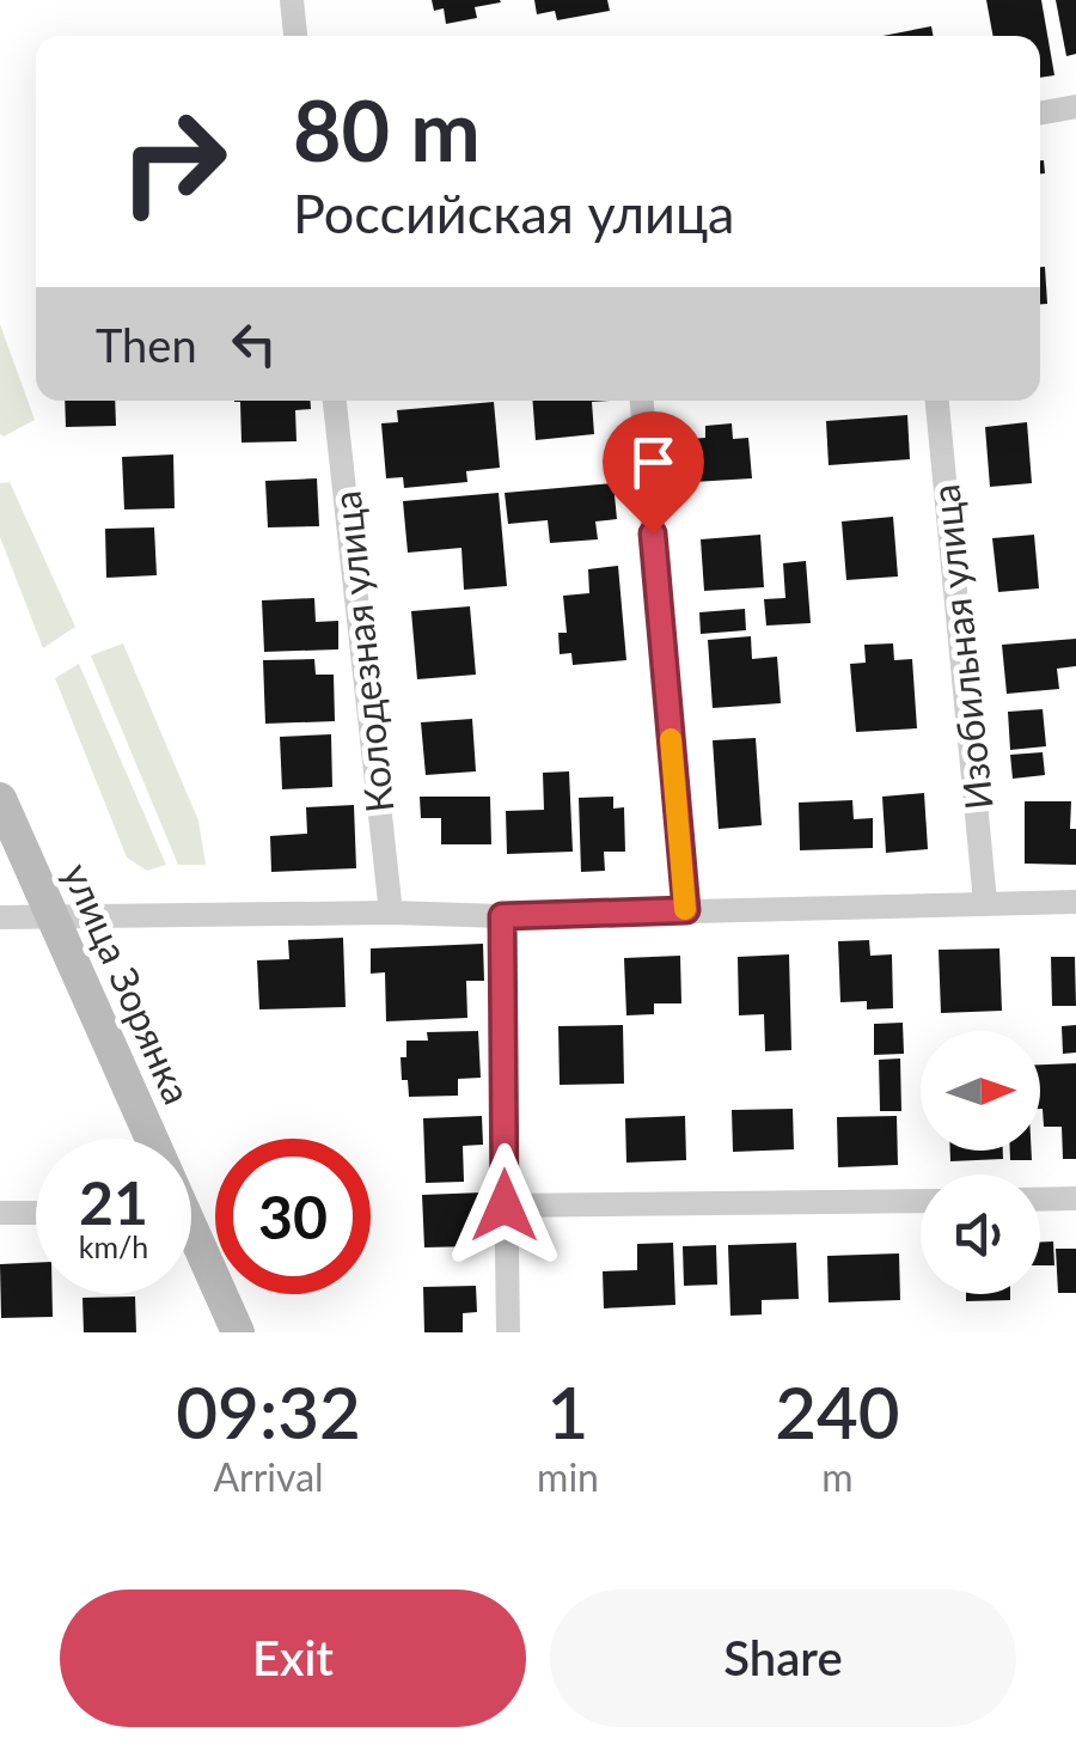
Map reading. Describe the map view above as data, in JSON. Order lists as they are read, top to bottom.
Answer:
{
  "streets": {
    "street": ["Изобильная улица", "Колодезная улица", "улица Зорянка"]
  },
  "north": "right",
  "page": {
    "turn": ["80 m", "Российская улица"],
    "then": "Then",
    "speed": "21 km/h",
    "limit": "30",
    "eta": [
      "09:32",
      "Arrival",
      "1",
      "min",
      "240",
      "m"
    ],
    "buttons": ["Exit", "Share"]
  }
}
